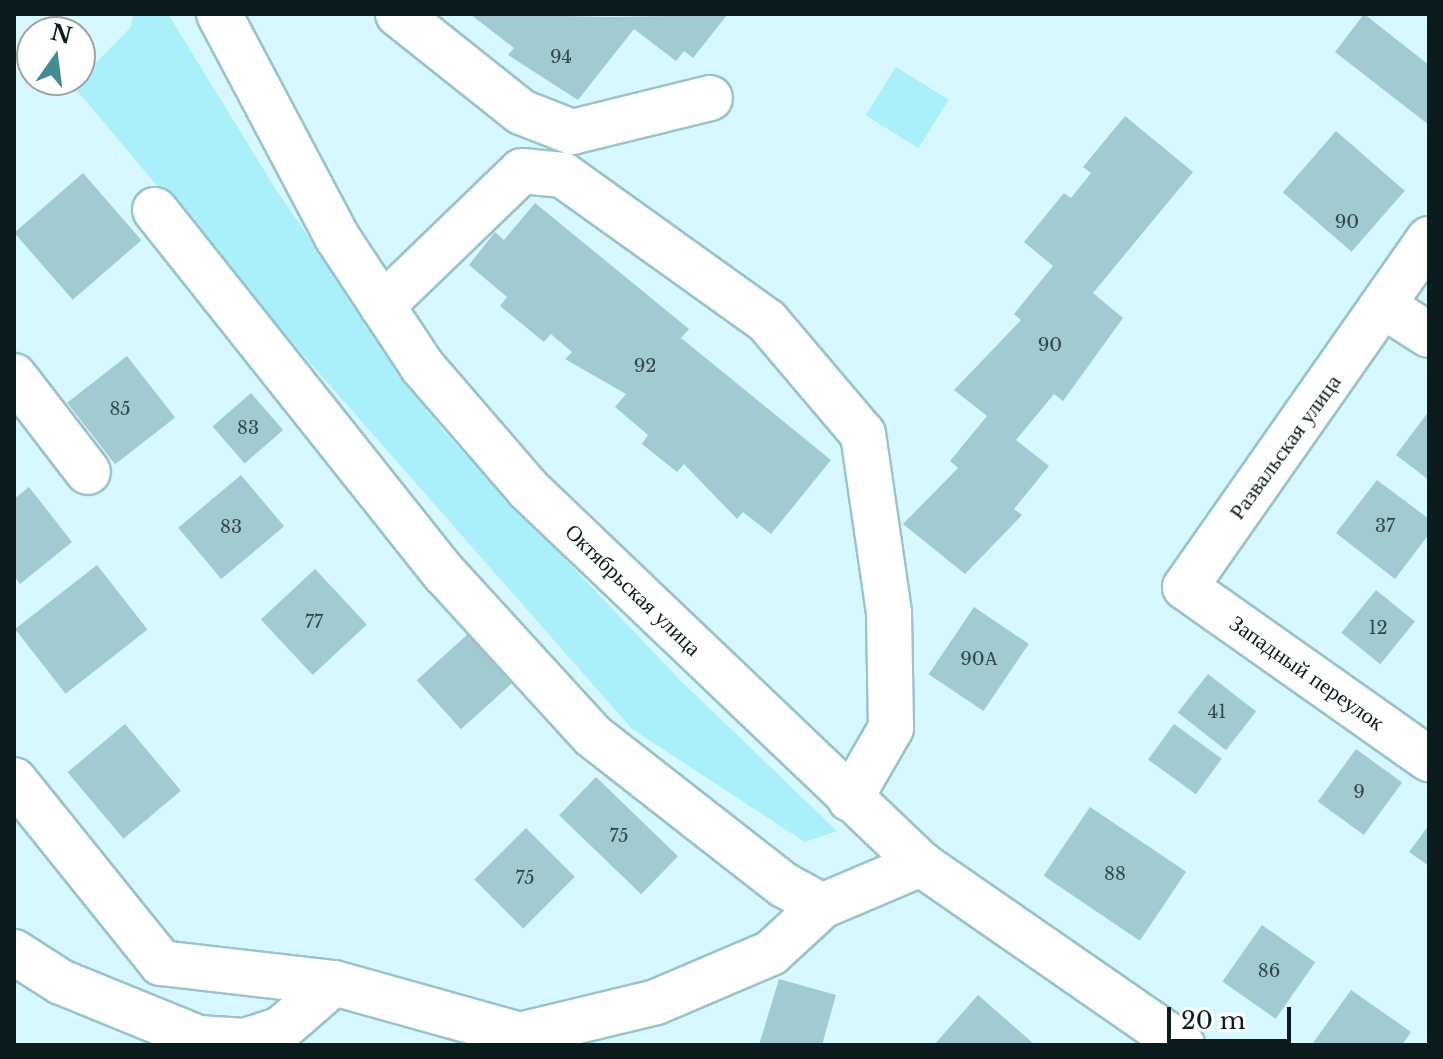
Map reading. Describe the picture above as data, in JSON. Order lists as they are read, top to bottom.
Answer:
{
  "streets": {
    "street": ["Развальская улица", "Октябрьская улица", "Западный переулок"]
  },
  "crossings": [
    ["Развальская улица", "Западный переулок"]
  ],
  "house_numbers": [
    "94",
    "90",
    "90",
    "92",
    "85",
    "83",
    "37",
    "83",
    "77",
    "12",
    "90А",
    "41",
    "9",
    "75",
    "88",
    "75",
    "86"
  ],
  "scale_bar": "20 m",
  "north": "top"
}
